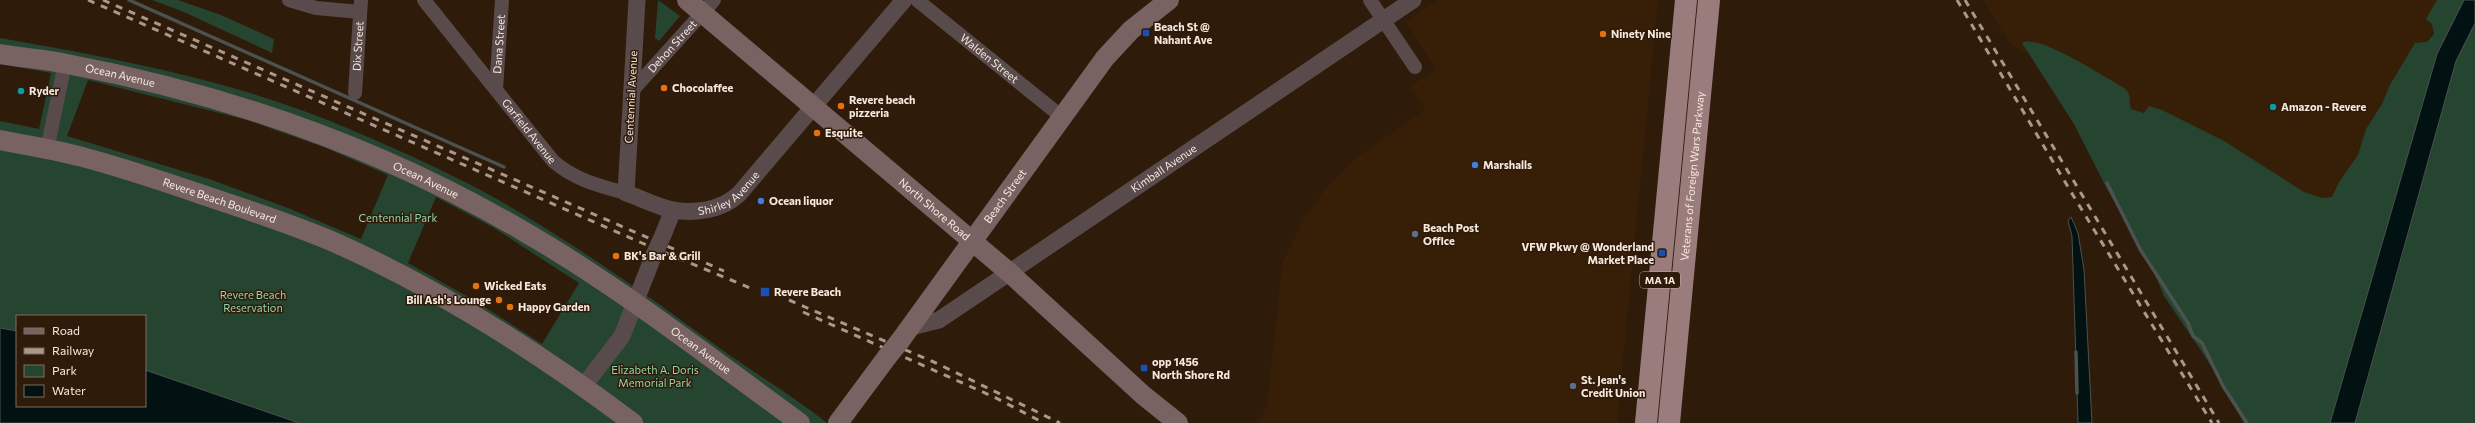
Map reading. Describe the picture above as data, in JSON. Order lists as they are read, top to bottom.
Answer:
{
  "streets": {
    "highway": ["Veterans of Foreign Wars Parkway", "MA 1A"],
    "main road": [
      "Ocean Avenue",
      "Beach Street",
      "Revere Beach Boulevard",
      "North Shore Road"
    ],
    "street": [
      "Dana Street",
      "Dix Street",
      "Dehon Street",
      "Walden Street",
      "Centennial Avenue",
      "Garfield Avenue",
      "Kimball Avenue",
      "Shirley Avenue"
    ]
  },
  "crossings": [
    ["Dana Street", "Garfield Avenue"],
    ["Dehon Street", "Centennial Avenue"],
    ["Dehon Street", "North Shore Road"],
    ["Walden Street", "Beach Street"],
    ["Centennial Avenue", "Garfield Avenue"],
    ["Garfield Avenue", "Shirley Avenue"],
    ["Kimball Avenue", "Beach Street"],
    ["Kimball Avenue", "North Shore Road"],
    ["Shirley Avenue", "North Shore Road"],
    ["Beach Street", "North Shore Road"]
  ],
  "parks": ["Centennial Park", "Revere Beach Reservation", "Elizabeth A. Doris Memorial Park"],
  "places": {
    "transit": [
      "Beach St @ Nahant Ave",
      "VFW Pkwy @ Wonderland Market Place",
      "Revere Beach",
      "opp 1456 North Shore Rd"
    ],
    "other": [
      "Ninety Nine",
      "Chocolaffee",
      "Ryder",
      "Revere beach pizzeria",
      "Amazon - Revere",
      "Esquite",
      "Marshalls",
      "Ocean liquor",
      "Beach Post Office",
      "BK's Bar & Grill",
      "Wicked Eats",
      "Bill Ash's Lounge",
      "Happy Garden",
      "St. Jean's Credit Union"
    ]
  },
  "legend": [
    "Road",
    "Railway",
    "Park",
    "Water"
  ]
}
